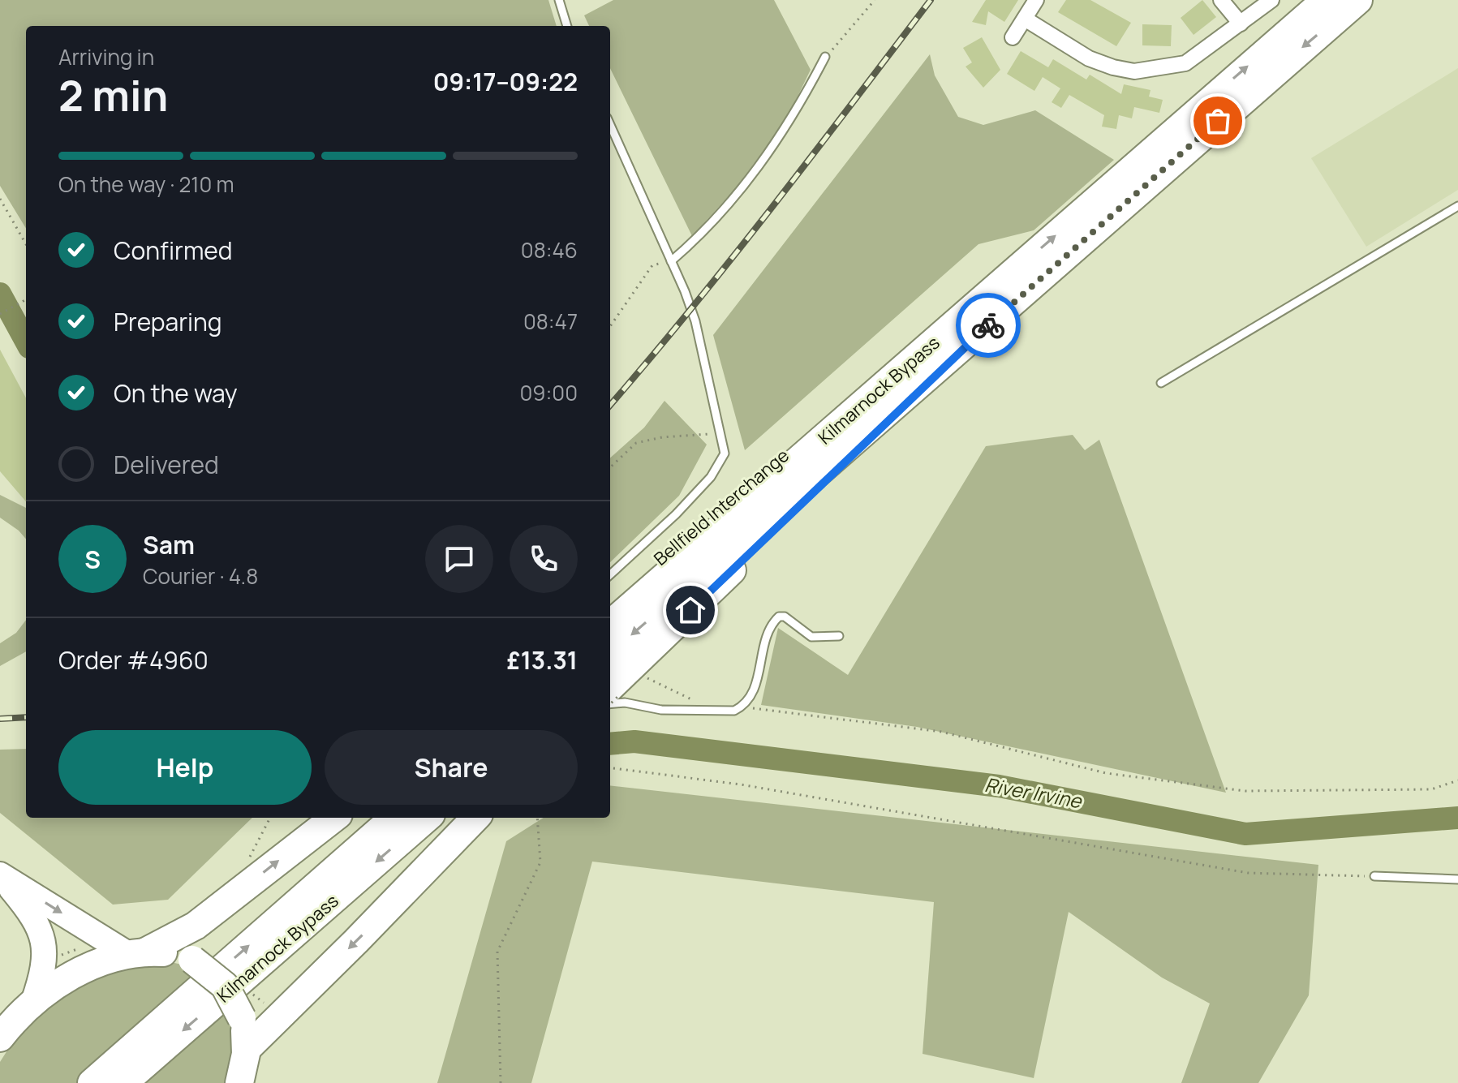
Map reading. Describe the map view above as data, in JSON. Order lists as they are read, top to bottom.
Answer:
{
  "streets": {
    "highway": ["Kilmarnock Bypass", "Bellfield Interchange"]
  },
  "crossings": [
    ["Kilmarnock Bypass", "Bellfield Interchange"]
  ],
  "water": ["River Irvine"],
  "page": {
    "heading": ["2 min", "Arriving in", "09:17–09:22"],
    "panel": [
      "Sam",
      "Courier · 4.8",
      "Order #4960",
      "£13.31"
    ],
    "bar": "On the way · 210 m",
    "list": [
      ["Confirmed", "08:46"],
      ["Preparing", "08:47"],
      ["On the way", "09:00"],
      "Delivered"
    ],
    "round": "S",
    "buttons": ["Help", "Share"]
  }
}
